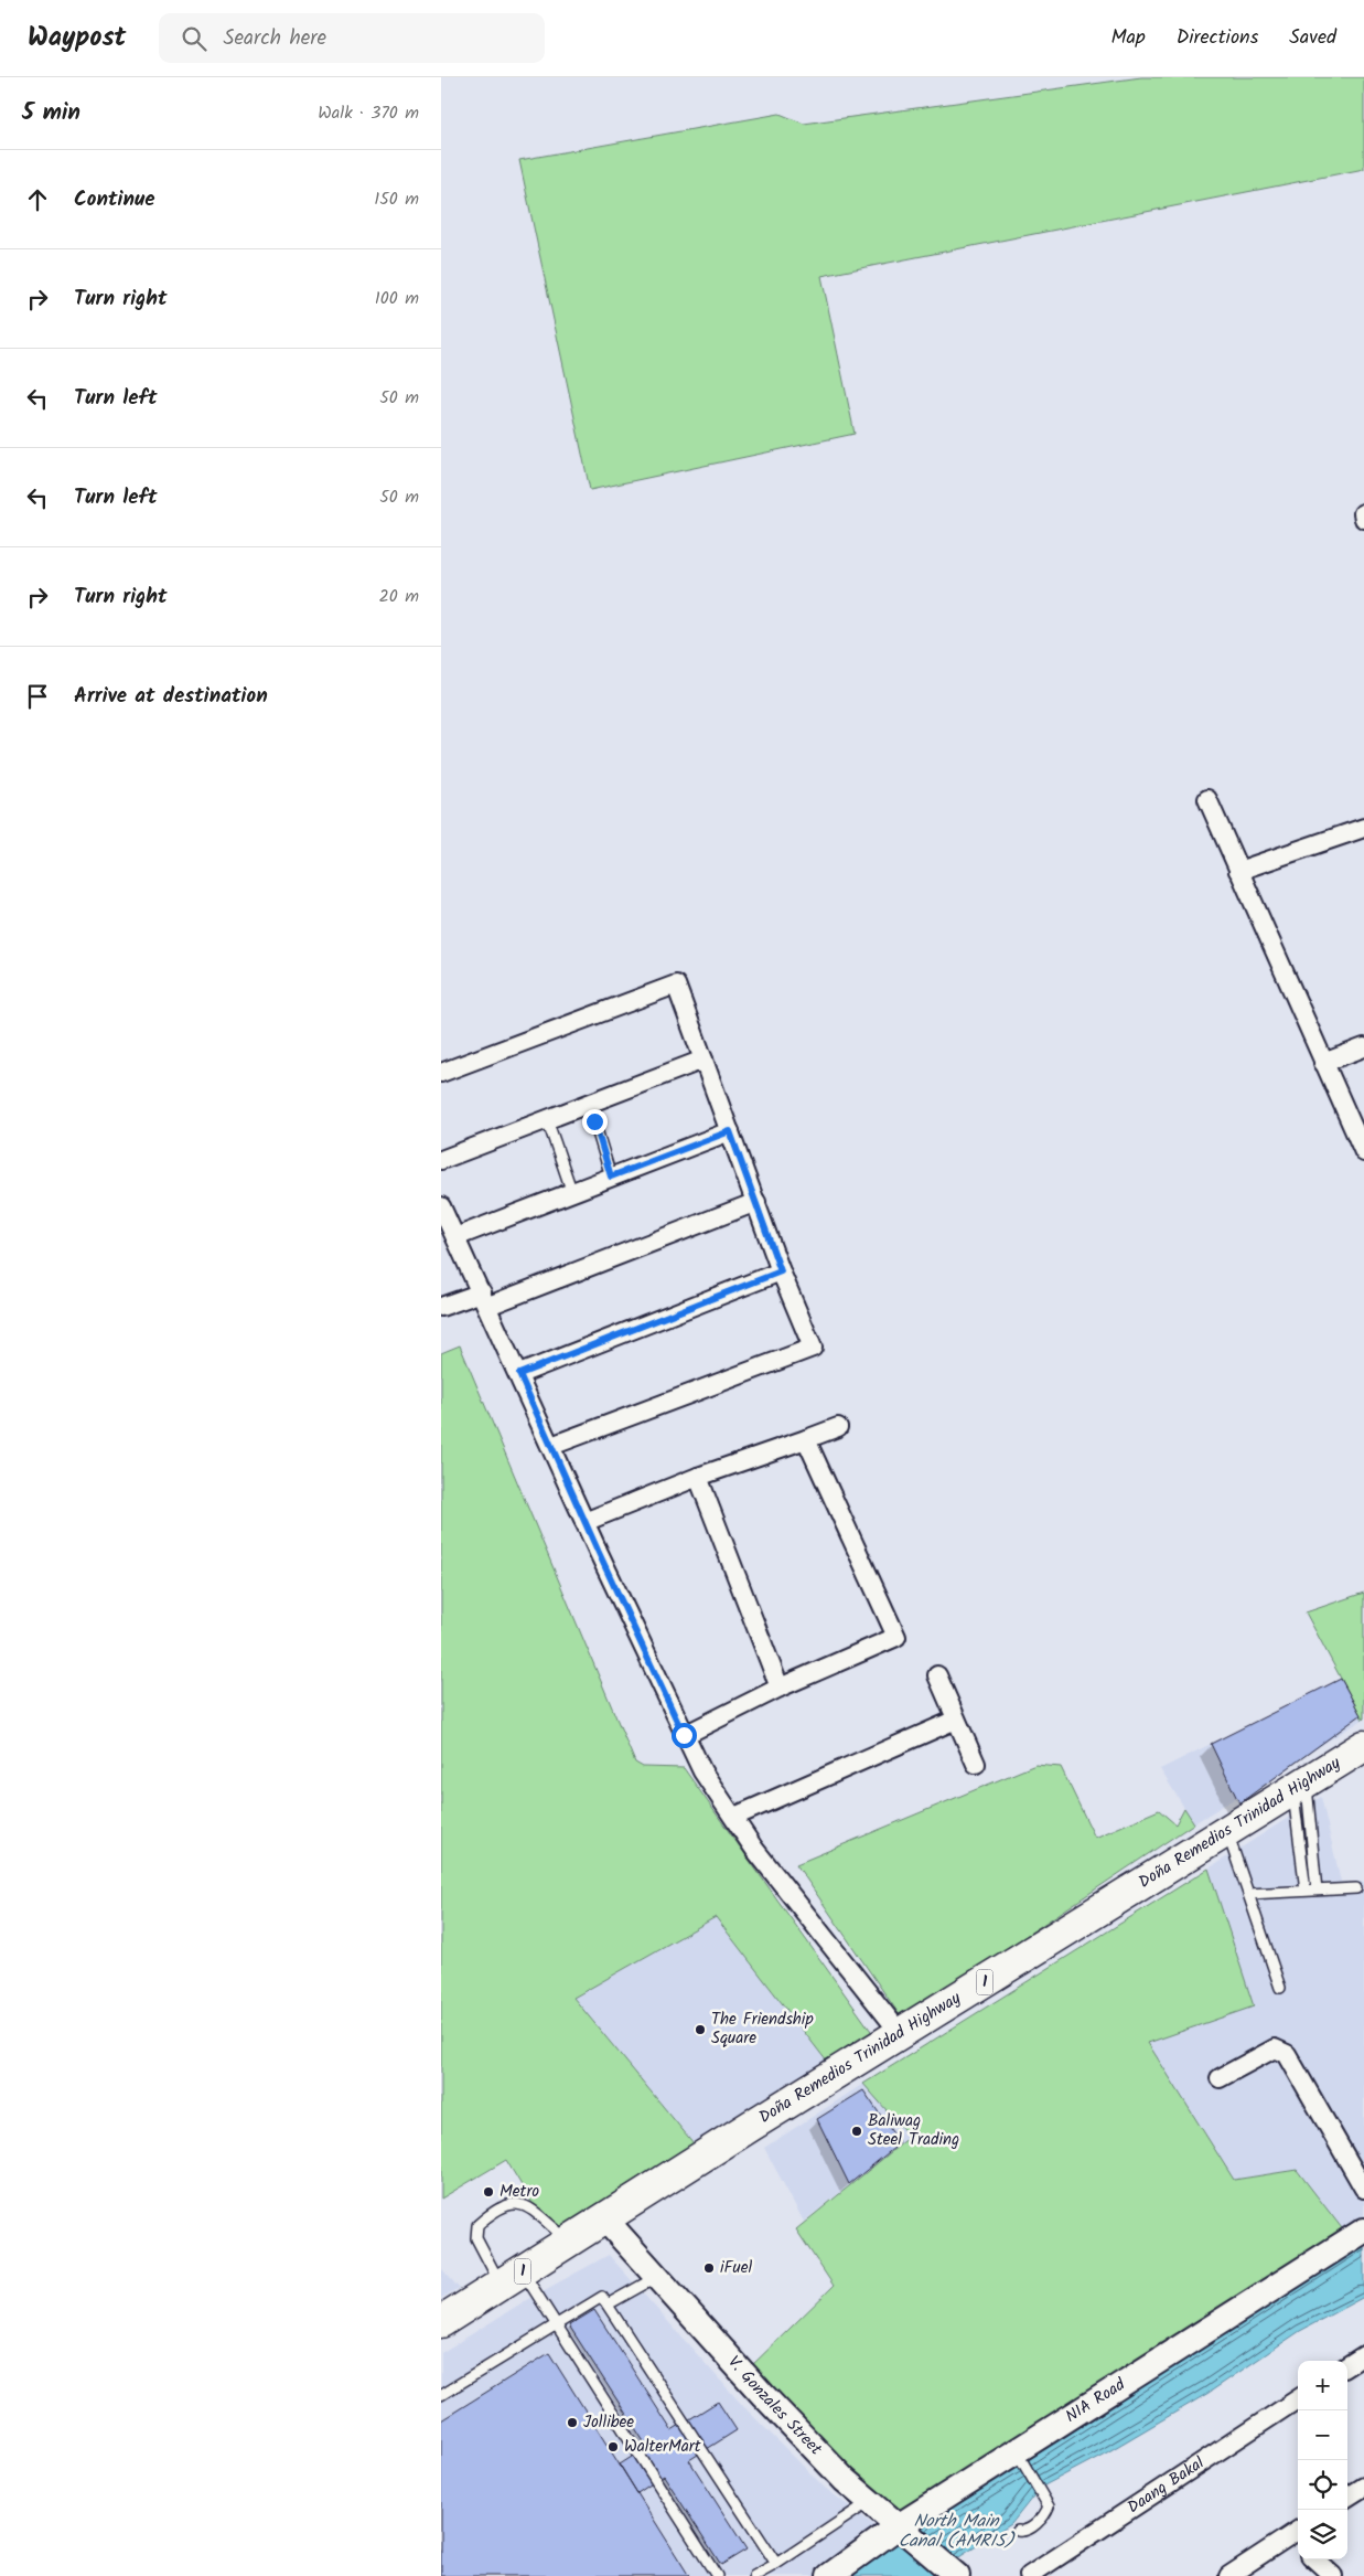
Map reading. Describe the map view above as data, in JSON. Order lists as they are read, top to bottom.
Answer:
{
  "streets": {
    "highway": ["Doña Remedios Trinidad Highway", "1"],
    "street": ["NIA Road", "V. Gonzales Street", "Daang Bakal"]
  },
  "crossings": [
    ["Doña Remedios Trinidad Highway", "V. Gonzales Street"],
    ["NIA Road", "V. Gonzales Street"]
  ],
  "water": ["North Main Canal (AMRIS)"],
  "places": [
    "The Friendship Square",
    "Baliwag Steel Trading",
    "Metro",
    "iFuel",
    "Jollibee",
    "WalterMart"
  ],
  "page": {
    "header": "Waypost",
    "search": "Search here",
    "nav": ["Map", "Directions", "Saved"],
    "heading": ["5 min", "Walk · 370 m"],
    "list": [
      ["Continue", "150 m"],
      ["Turn right", "100 m"],
      ["Turn left", "50 m"],
      ["Turn left", "50 m"],
      ["Turn right", "20 m"],
      "Arrive at destination"
    ],
    "map_buttons": ["+", "−"]
  }
}
